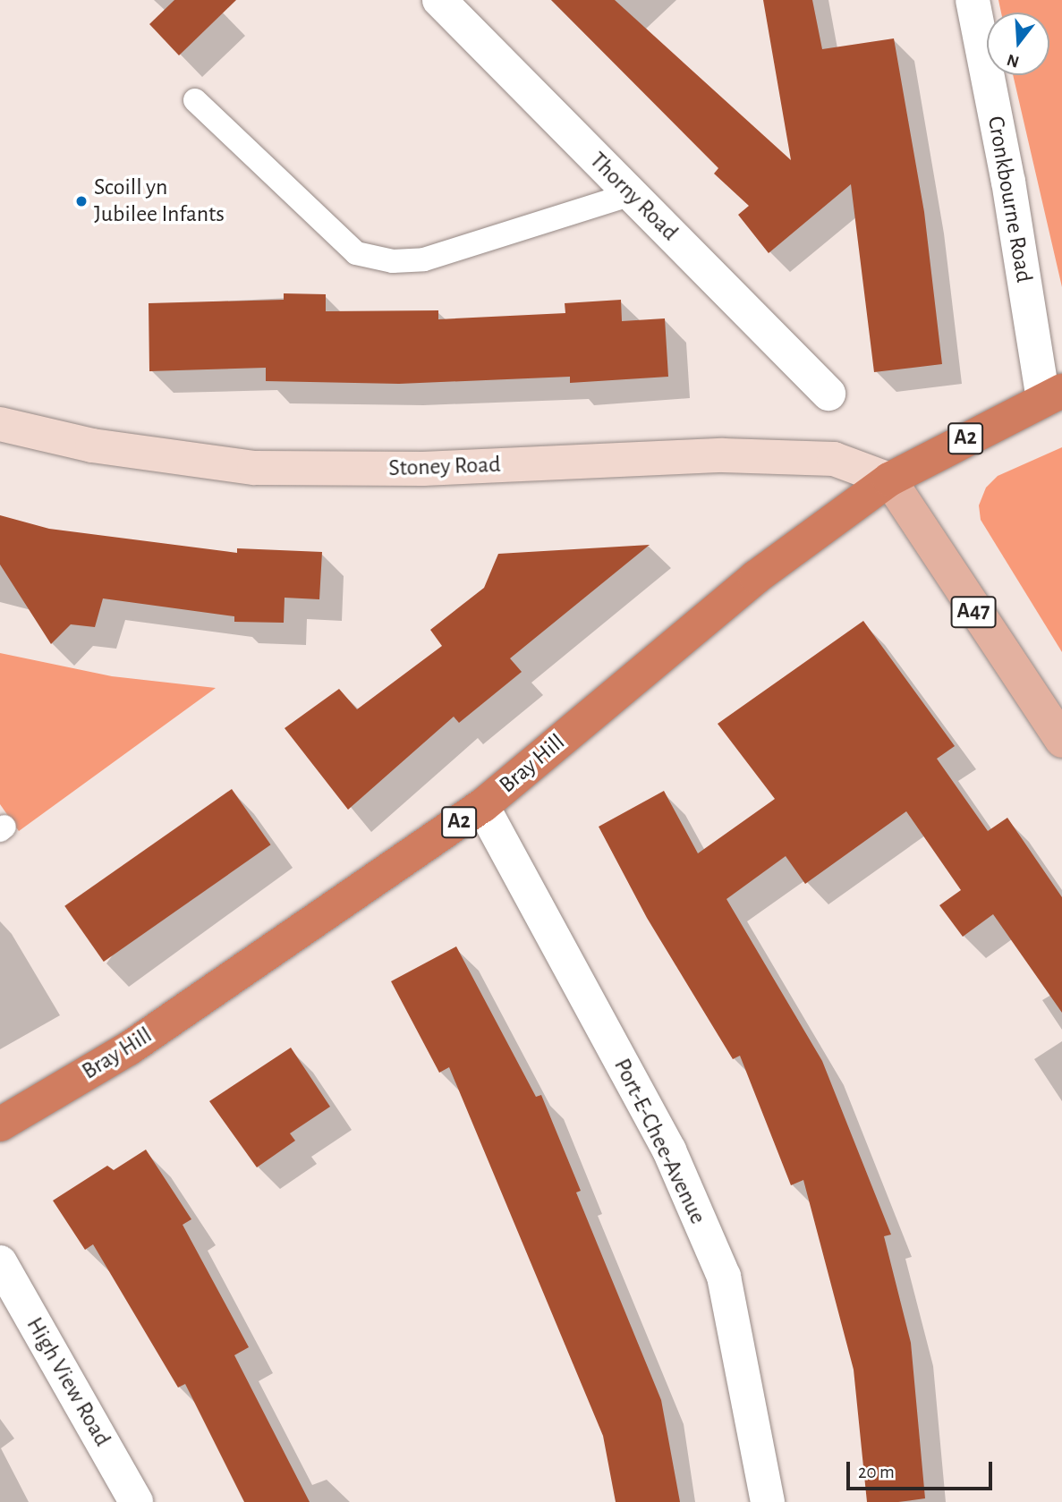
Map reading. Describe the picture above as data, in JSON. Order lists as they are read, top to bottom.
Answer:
{
  "streets": {
    "highway": ["A2", "Bray Hill"],
    "main road": ["A47"],
    "street": [
      "Thorny Road",
      "Cronkbourne Road",
      "Stoney Road",
      "Port-E-Chee-Avenue",
      "High View Road"
    ]
  },
  "crossings": [
    ["Cronkbourne Road", "A2"],
    ["A2", "Stoney Road"],
    ["A2", "A47"],
    ["A2", "Bray Hill"],
    ["Stoney Road", "A47"],
    ["Stoney Road", "Bray Hill"],
    ["A47", "Bray Hill"],
    ["Bray Hill", "Port-E-Chee-Avenue"]
  ],
  "places": ["Scoill yn Jubilee Infants"],
  "scale_bar": "20 m",
  "north": "bottom"
}
